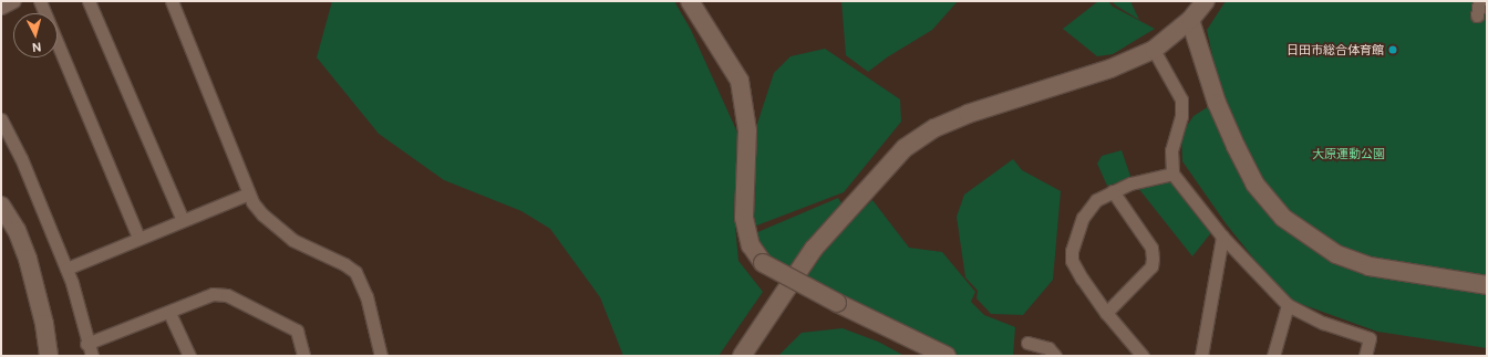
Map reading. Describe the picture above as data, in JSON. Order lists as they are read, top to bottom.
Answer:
{
  "parks": ["大原運動公園"],
  "places": ["日田市総合体育館"],
  "north": "bottom"
}
